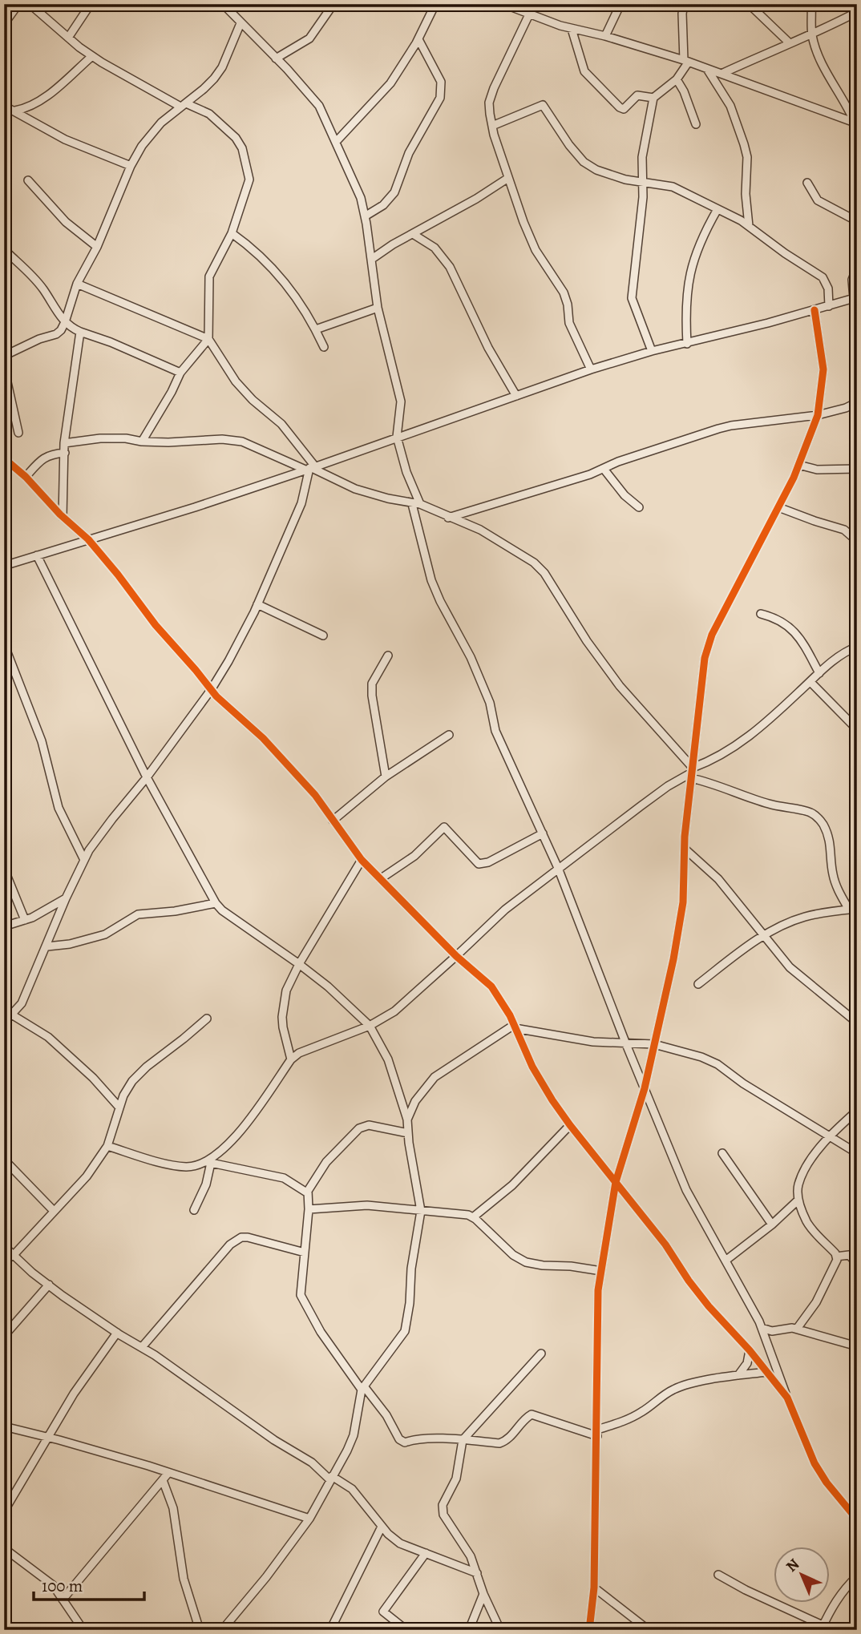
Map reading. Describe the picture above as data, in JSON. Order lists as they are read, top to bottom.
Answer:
{
  "scale_bar": "100 m",
  "north": "top left"
}
